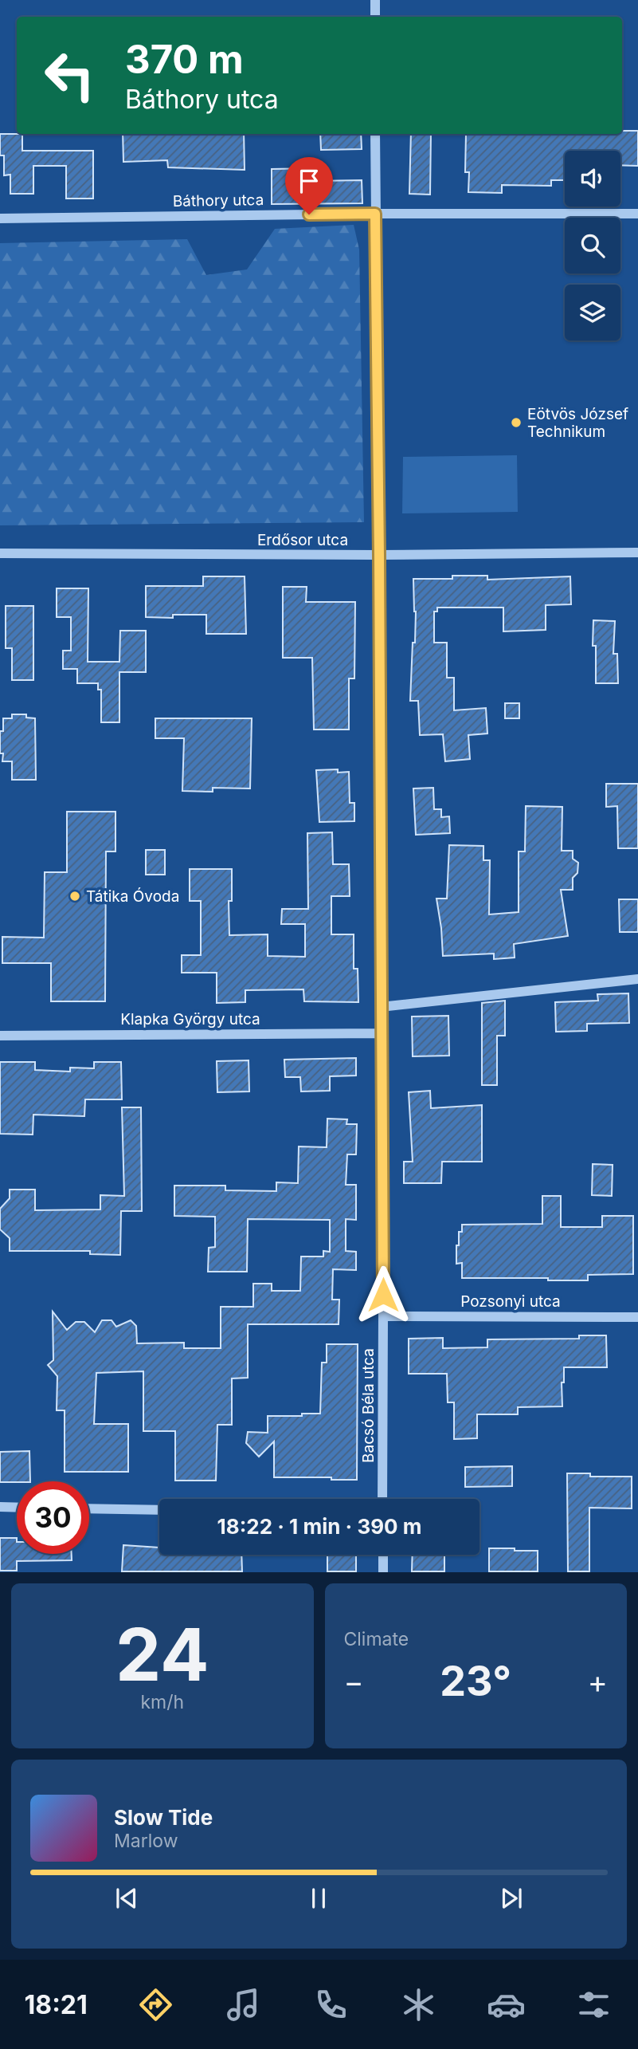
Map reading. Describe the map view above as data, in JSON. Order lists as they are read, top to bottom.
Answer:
{
  "streets": {
    "street": [
      "Báthory utca",
      "Erdősor utca",
      "Klapka György utca",
      "Pozsonyi utca",
      "Bacsó Béla utca"
    ]
  },
  "crossings": [
    ["Báthory utca", "Bacsó Béla utca"],
    ["Erdősor utca", "Bacsó Béla utca"],
    ["Klapka György utca", "Bacsó Béla utca"],
    ["Pozsonyi utca", "Bacsó Béla utca"]
  ],
  "places": ["Eötvös József Technikum", "Tátika Óvoda"],
  "page": {
    "turn": ["370 m", "Báthory utca"],
    "limit": "30",
    "trip": "18:22 · 1 min · 390 m",
    "tile": [
      ["24", "km/h"],
      "Climate"
    ],
    "heat": ["−", "23°", "+"],
    "song": ["Slow Tide", "Marlow"],
    "tabs": "18:21"
  }
}
